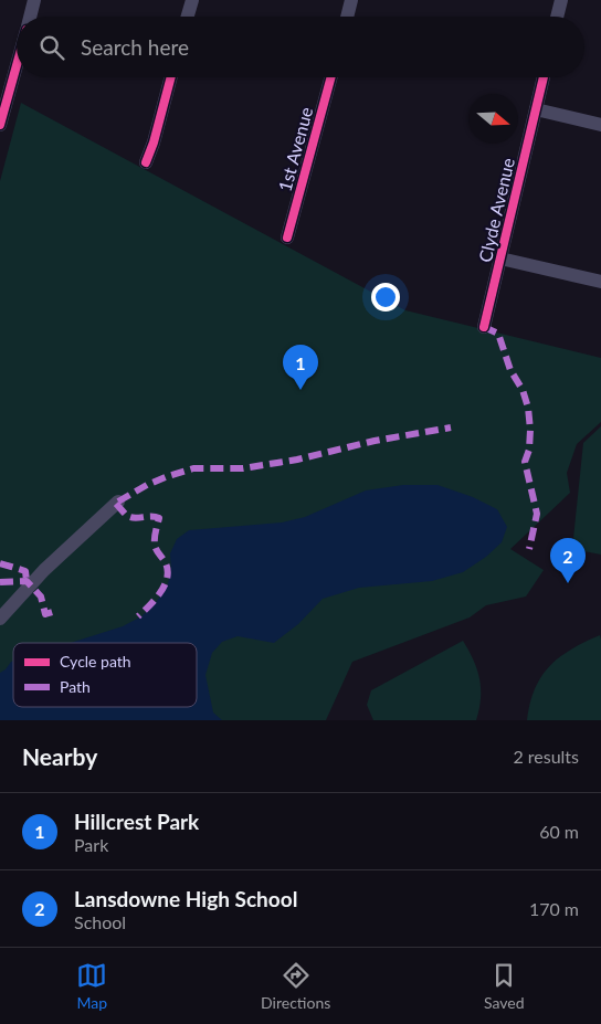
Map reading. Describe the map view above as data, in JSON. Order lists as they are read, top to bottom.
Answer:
{
  "streets": {
    "street": ["1st Avenue", "Clyde Avenue"]
  },
  "legend": ["Cycle path", "Path"],
  "north": "right",
  "page": {
    "search": "Search here",
    "pins": ["1", "2"],
    "heading": ["Nearby", "2 results"],
    "list": [
      {
        "mark": "1",
        "name": "Hillcrest Park",
        "note": "Park",
        "value": "60 m"
      },
      {
        "mark": "2",
        "name": "Lansdowne High School",
        "note": "School",
        "value": "170 m"
      }
    ],
    "nav": ["Map", "Directions", "Saved"]
  }
}
